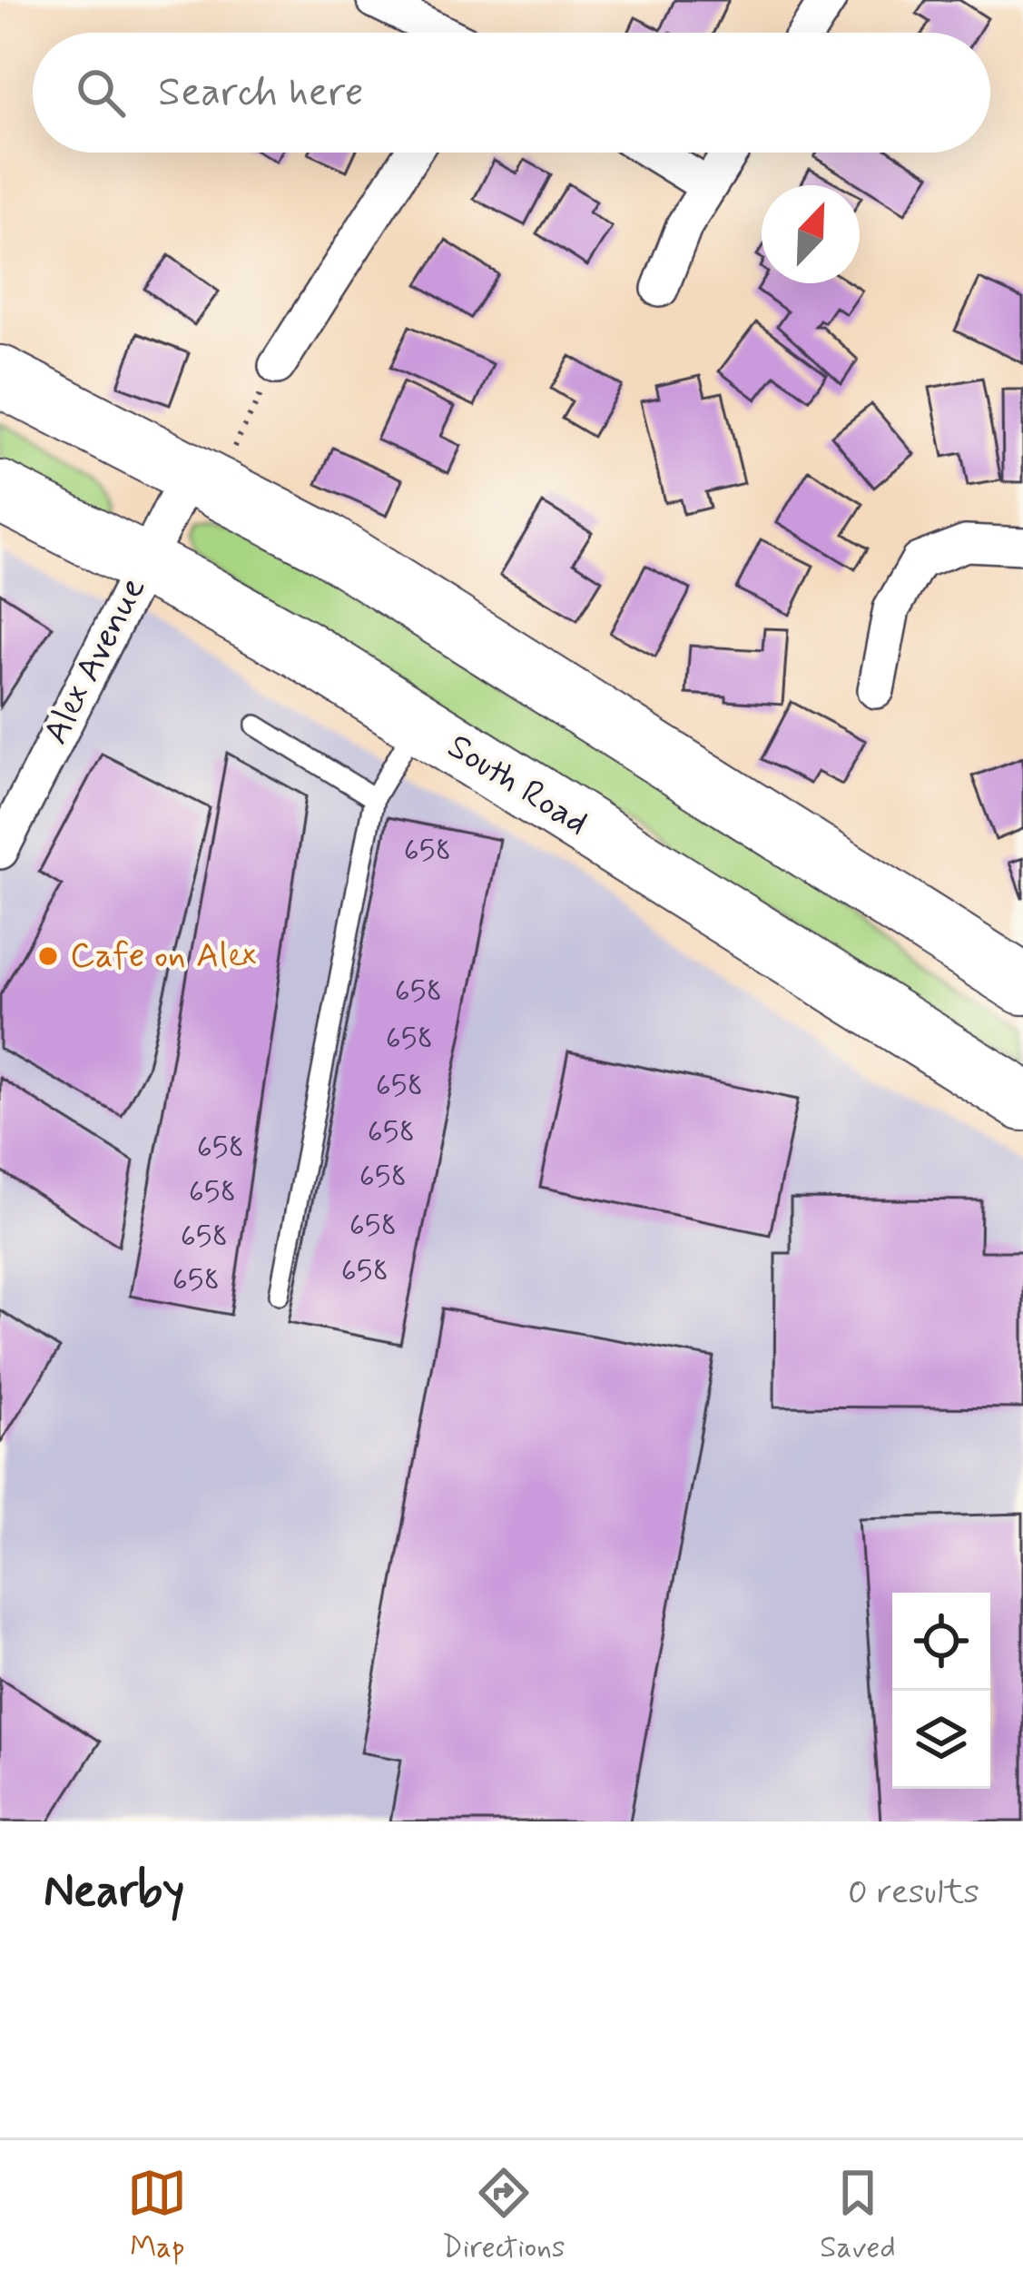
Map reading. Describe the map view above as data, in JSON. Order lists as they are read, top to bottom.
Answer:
{
  "streets": {
    "highway": ["South Road"],
    "street": ["Alex Avenue"]
  },
  "crossings": [
    ["Alex Avenue", "South Road"]
  ],
  "places": ["Cafe on Alex"],
  "house_numbers": [
    "658",
    "658",
    "658",
    "658",
    "658",
    "658",
    "658",
    "658",
    "658",
    "658",
    "658",
    "658"
  ],
  "north": "top right",
  "page": {
    "search": "Search here",
    "heading": ["Nearby", "0 results"],
    "nav": ["Map", "Directions", "Saved"]
  }
}
